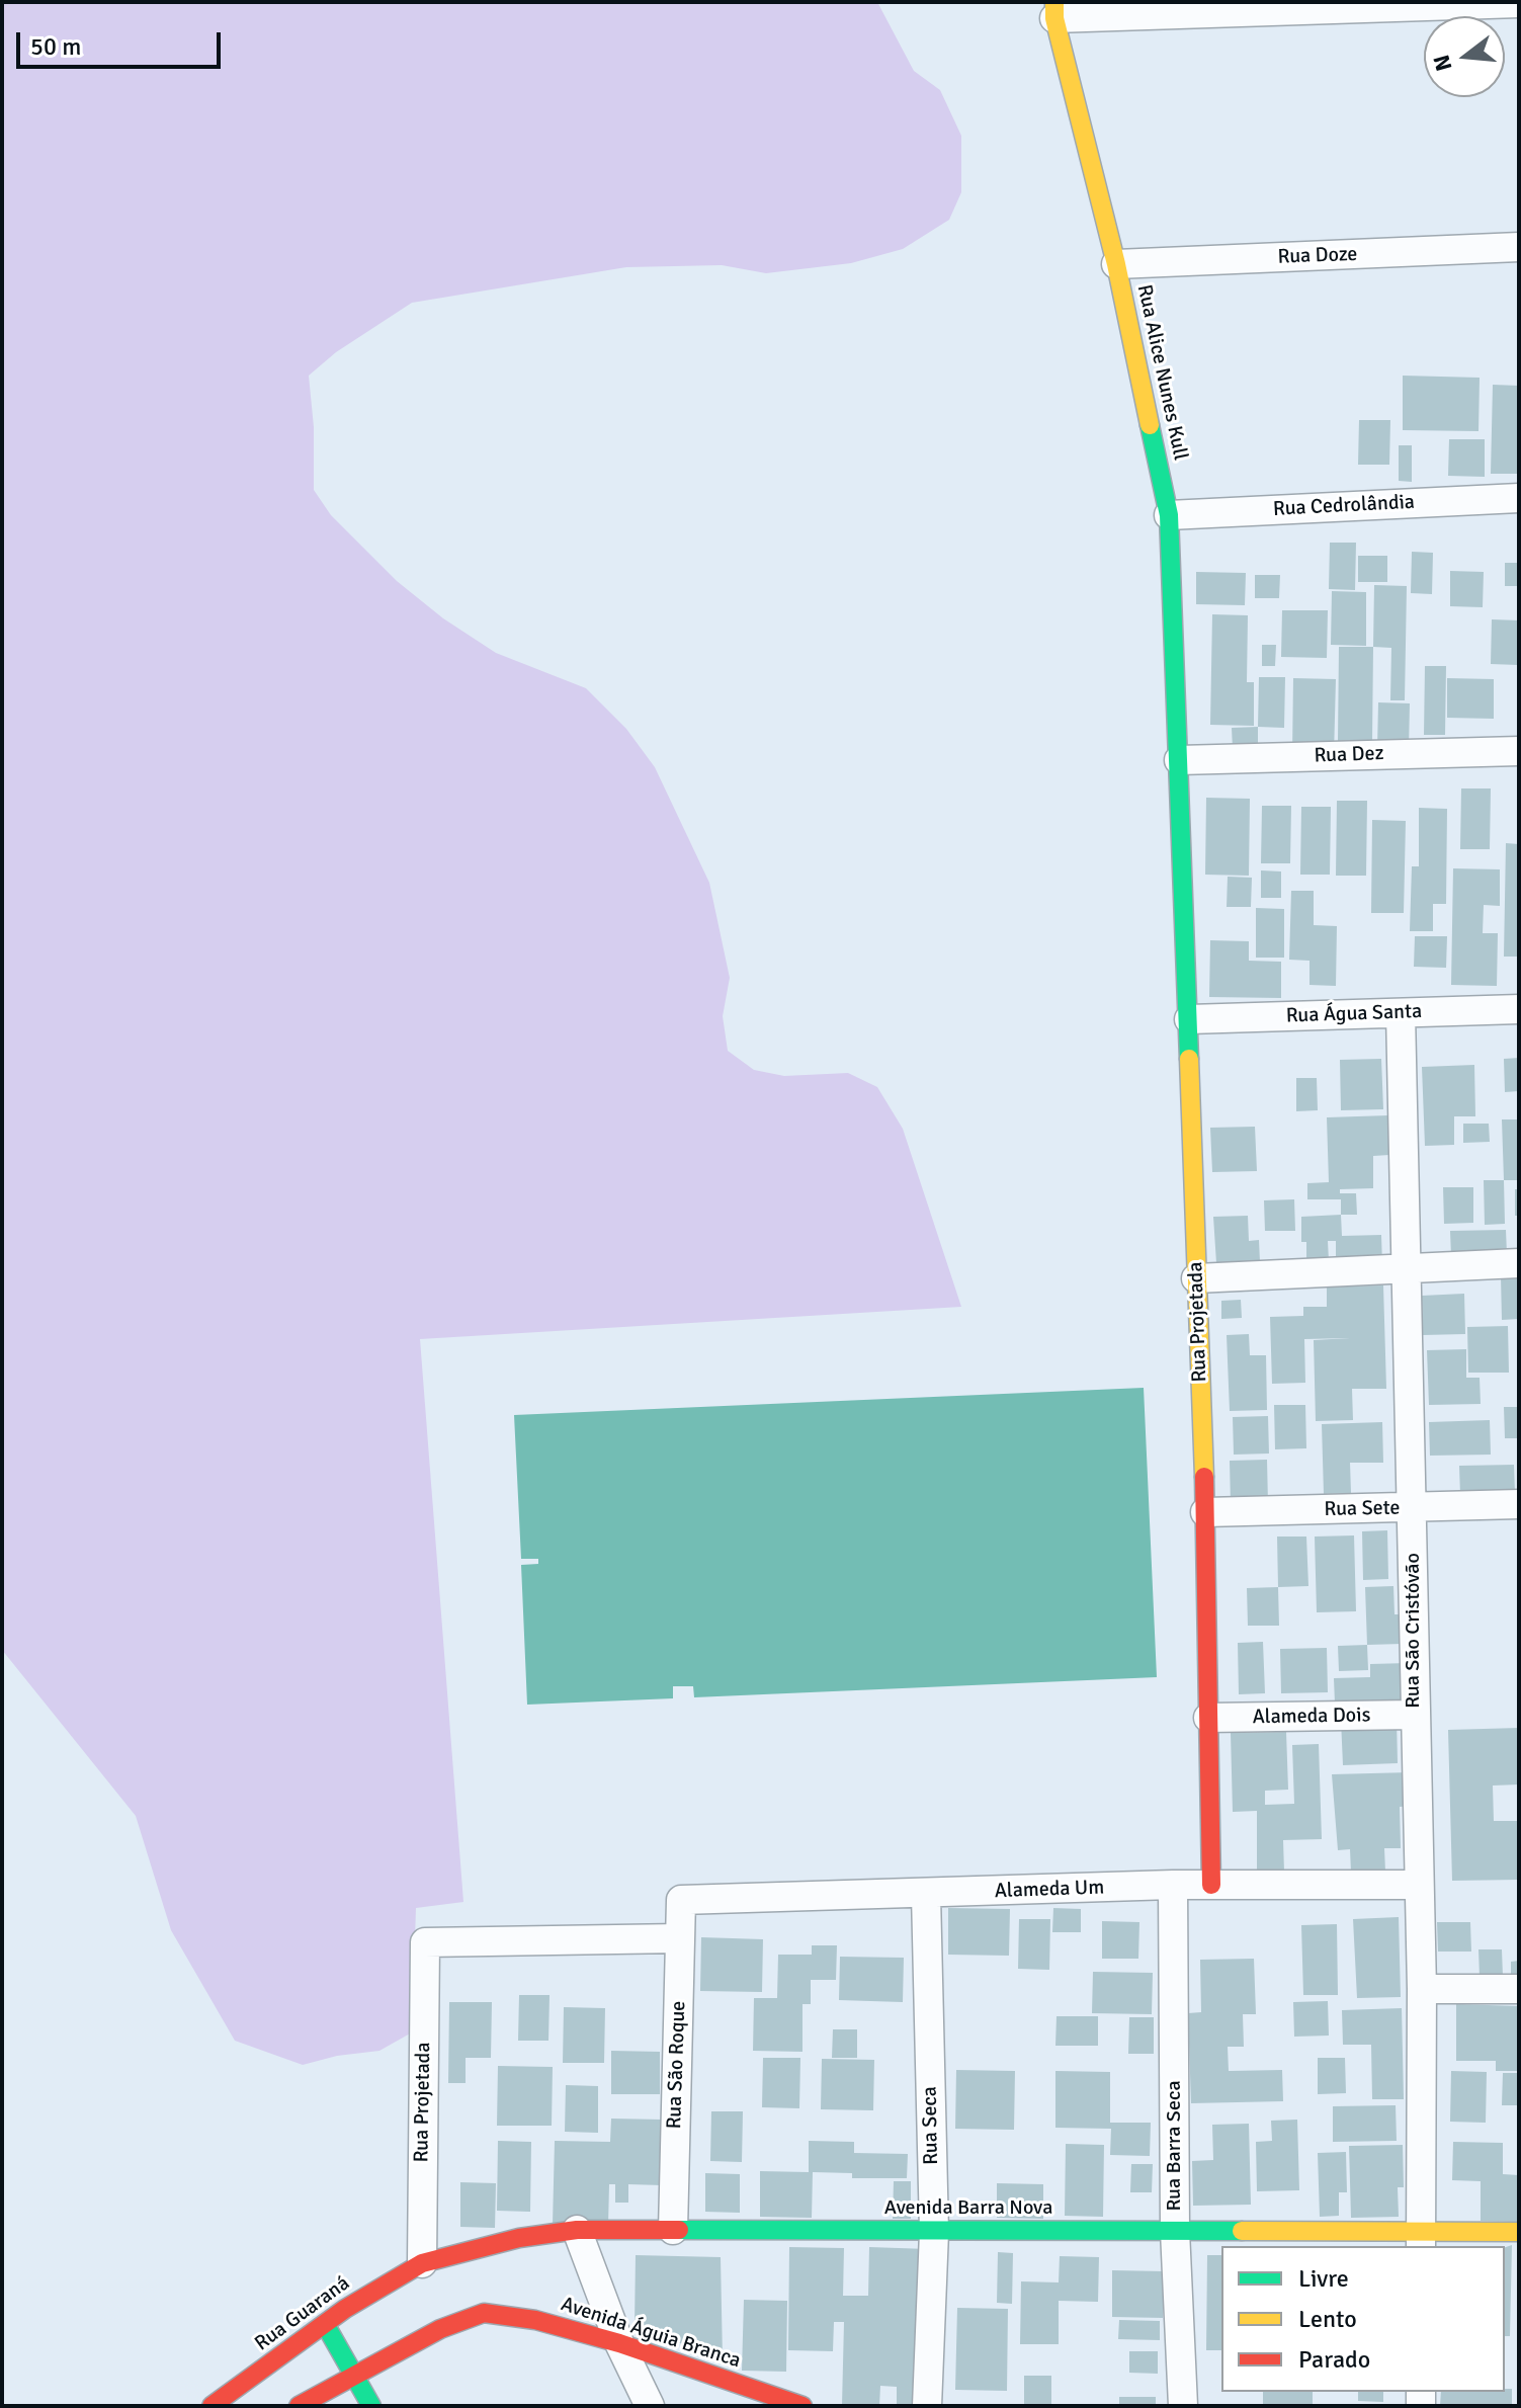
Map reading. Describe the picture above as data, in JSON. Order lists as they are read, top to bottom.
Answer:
{
  "streets": {
    "street": [
      "Rua Doze",
      "Rua Alice Nunes Kull",
      "Rua Cedrolândia",
      "Rua Dez",
      "Rua Água Santa",
      "Rua Projetada",
      "Rua Sete",
      "Rua São Cristóvão",
      "Alameda Dois",
      "Alameda Um",
      "Rua São Roque",
      "Rua Seca",
      "Rua Barra Seca",
      "Avenida Barra Nova",
      "Rua Guaraná",
      "Avenida Águia Branca"
    ]
  },
  "crossings": [
    ["Rua Doze", "Rua Alice Nunes Kull"],
    ["Rua Alice Nunes Kull", "Rua Cedrolândia"],
    ["Rua Alice Nunes Kull", "Rua Dez"],
    ["Rua Alice Nunes Kull", "Rua Projetada"],
    ["Rua Dez", "Rua Projetada"],
    ["Rua Água Santa", "Rua Projetada"],
    ["Rua Água Santa", "Rua São Cristóvão"],
    ["Rua Projetada", "Rua Sete"],
    ["Rua Projetada", "Alameda Dois"],
    ["Rua Projetada", "Alameda Um"],
    ["Rua Projetada", "Rua São Roque"],
    ["Rua Projetada", "Avenida Barra Nova"],
    ["Rua Projetada", "Rua Guaraná"],
    ["Rua Sete", "Rua São Cristóvão"],
    ["Rua São Cristóvão", "Alameda Dois"],
    ["Rua São Cristóvão", "Alameda Um"],
    ["Rua São Cristóvão", "Avenida Barra Nova"],
    ["Alameda Um", "Rua São Roque"],
    ["Alameda Um", "Rua Seca"],
    ["Alameda Um", "Rua Barra Seca"],
    ["Rua São Roque", "Avenida Barra Nova"],
    ["Rua Seca", "Avenida Barra Nova"],
    ["Rua Barra Seca", "Avenida Barra Nova"],
    ["Avenida Barra Nova", "Rua Guaraná"]
  ],
  "legend": ["Livre", "Lento", "Parado"],
  "scale_bar": "50 m",
  "north": "left"
}
